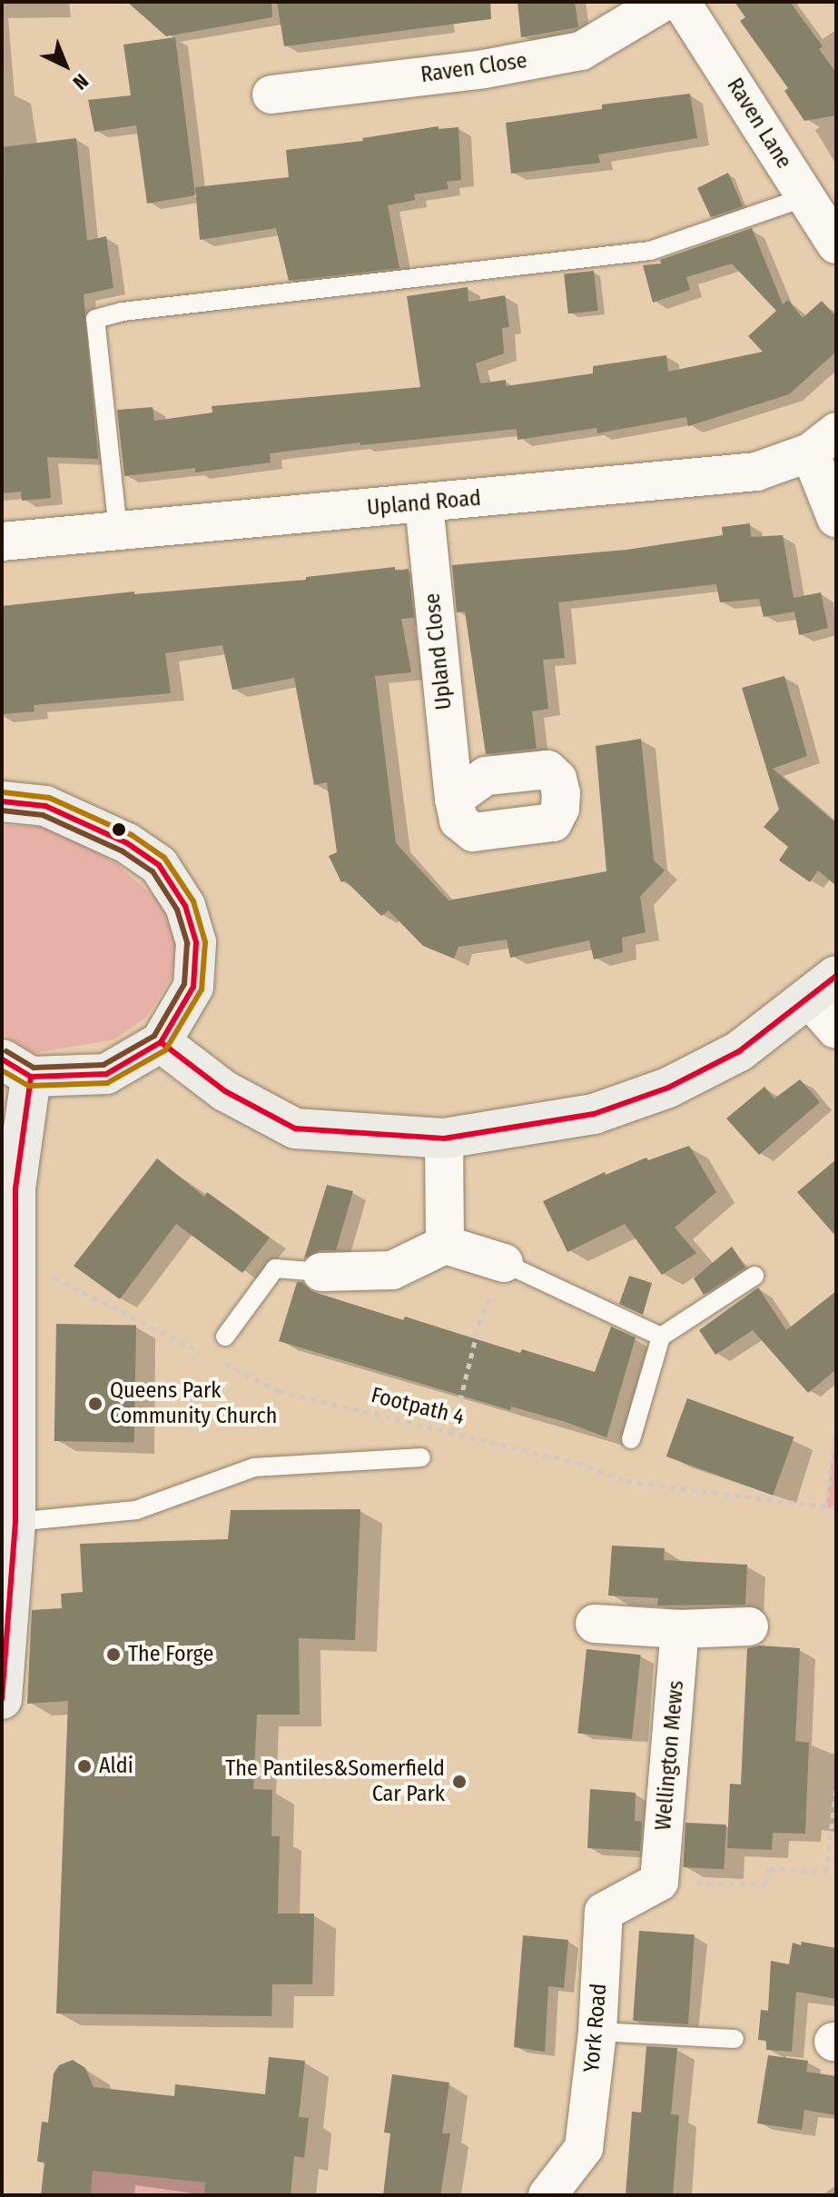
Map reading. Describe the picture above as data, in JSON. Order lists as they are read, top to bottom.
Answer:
{
  "streets": {
    "street": [
      "Raven Close",
      "Raven Lane",
      "Upland Road",
      "Upland Close",
      "Wellington Mews",
      "York Road"
    ],
    "path": ["Footpath 4"]
  },
  "crossings": [
    ["Upland Road", "Upland Close"],
    ["Wellington Mews", "York Road"]
  ],
  "places": [
    "Queens Park Community Church",
    "The Forge",
    "Aldi",
    "The Pantiles&Somerfield Car Park"
  ],
  "north": "bottom right"
}
